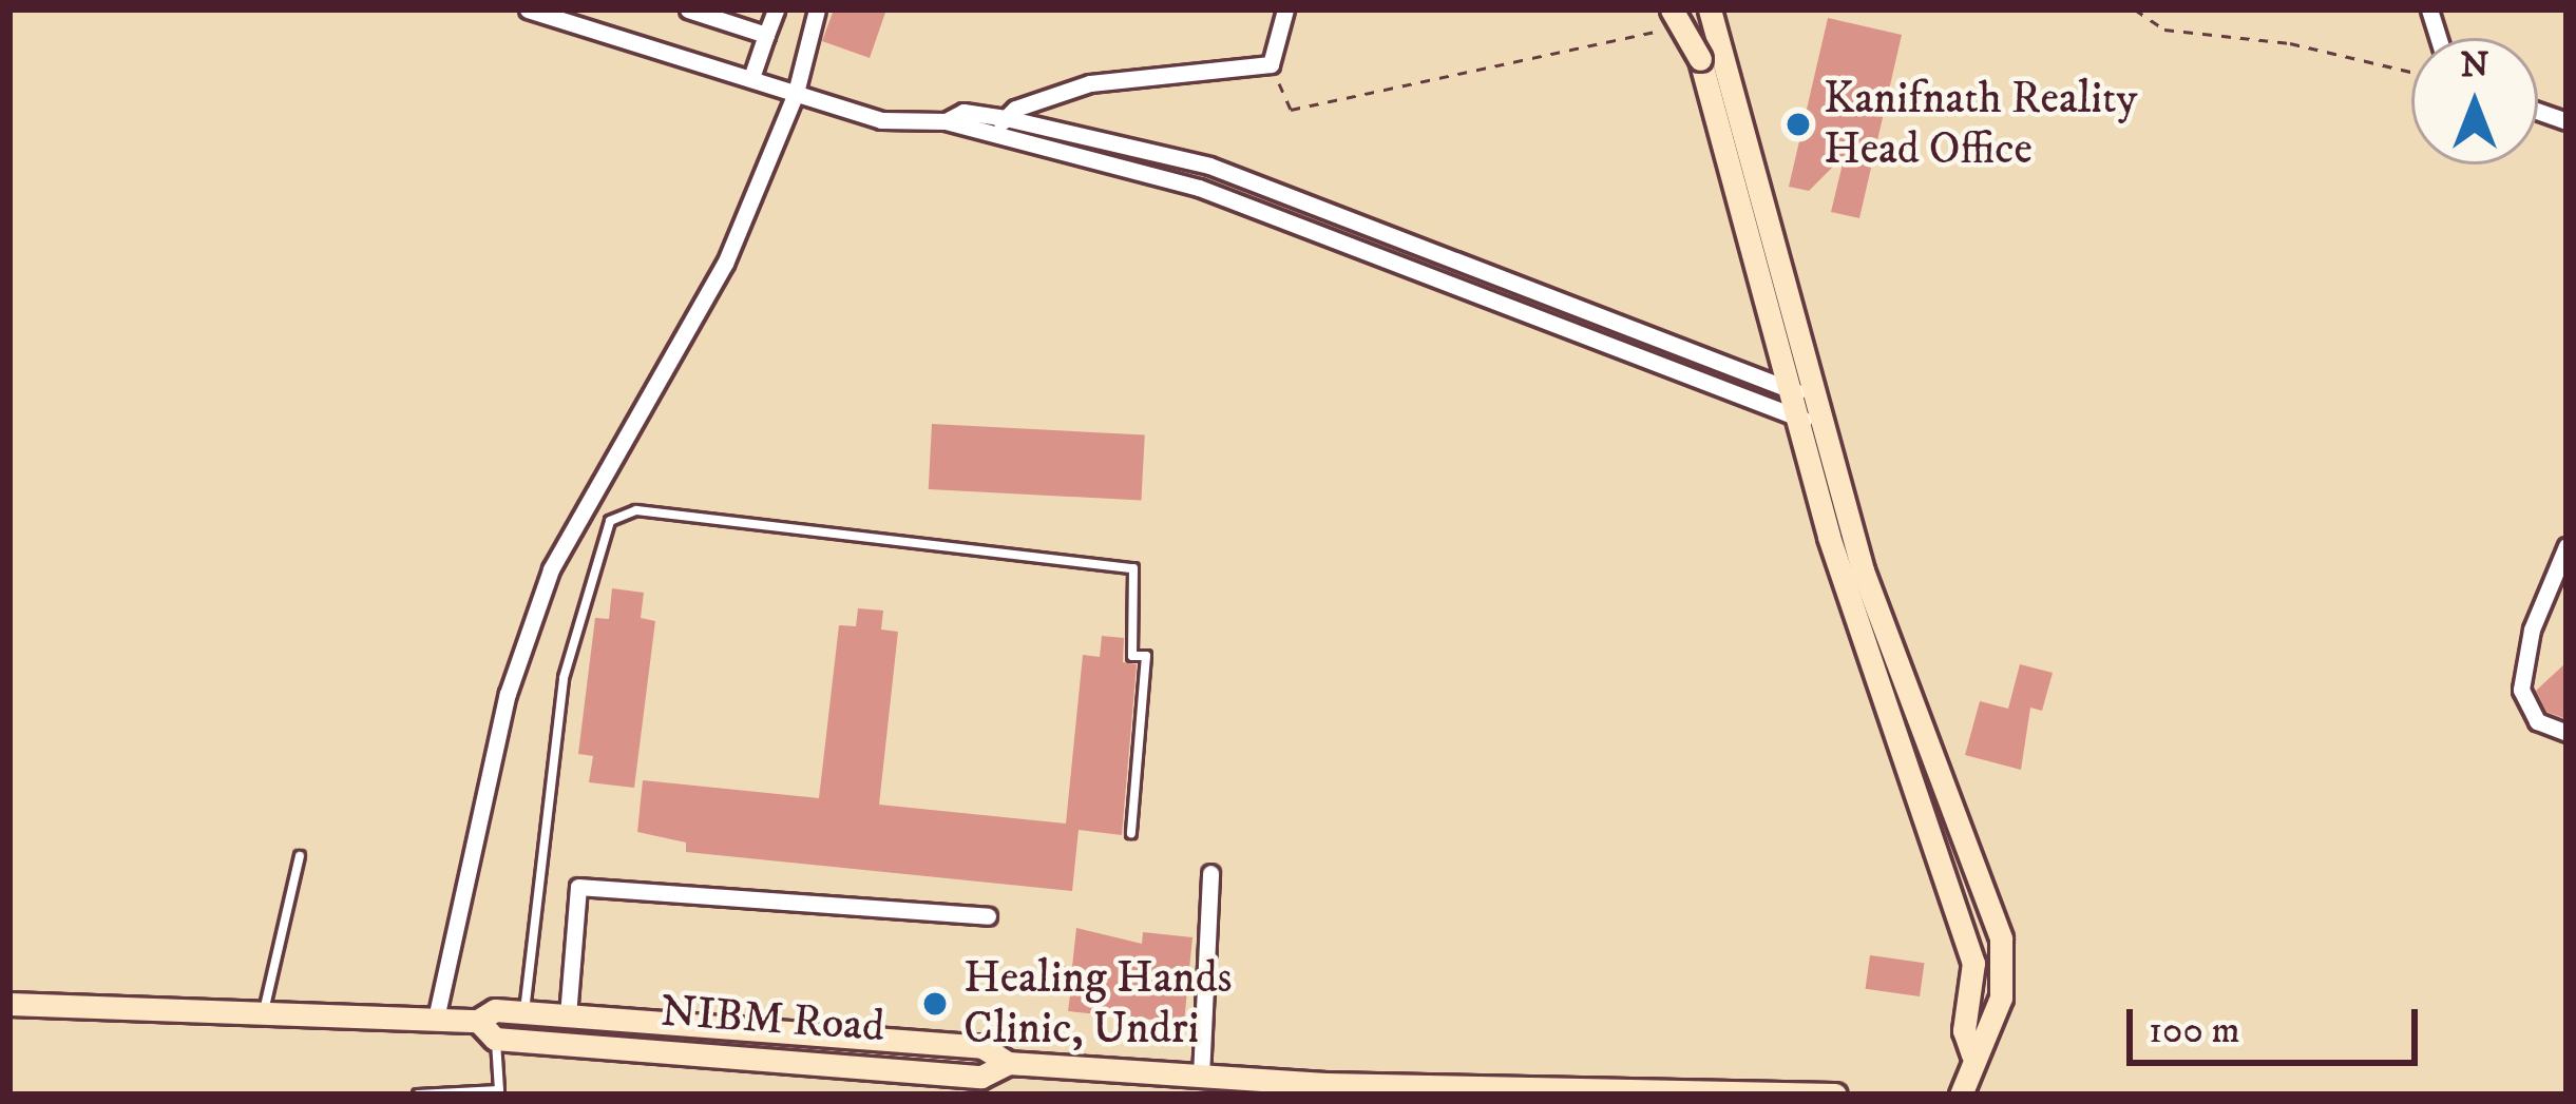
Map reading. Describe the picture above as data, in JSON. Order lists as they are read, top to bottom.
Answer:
{
  "streets": {
    "main road": ["NIBM Road"]
  },
  "places": ["Kanifnath Reality Head Office", "Healing Hands Clinic, Undri"],
  "scale_bar": "100 m",
  "north": "top"
}
